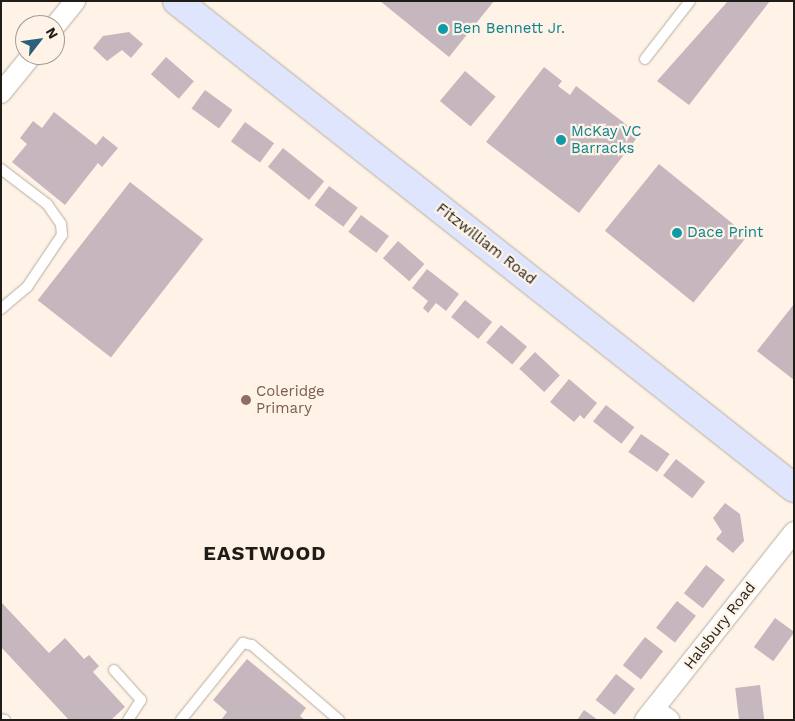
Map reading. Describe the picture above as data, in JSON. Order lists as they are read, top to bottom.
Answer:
{
  "streets": {
    "main road": ["Fitzwilliam Road"],
    "street": ["Halsbury Road"]
  },
  "districts": ["EASTWOOD"],
  "places": [
    "Ben Bennett Jr.",
    "McKay VC Barracks",
    "Dace Print",
    "Coleridge Primary"
  ],
  "north": "top right"
}
